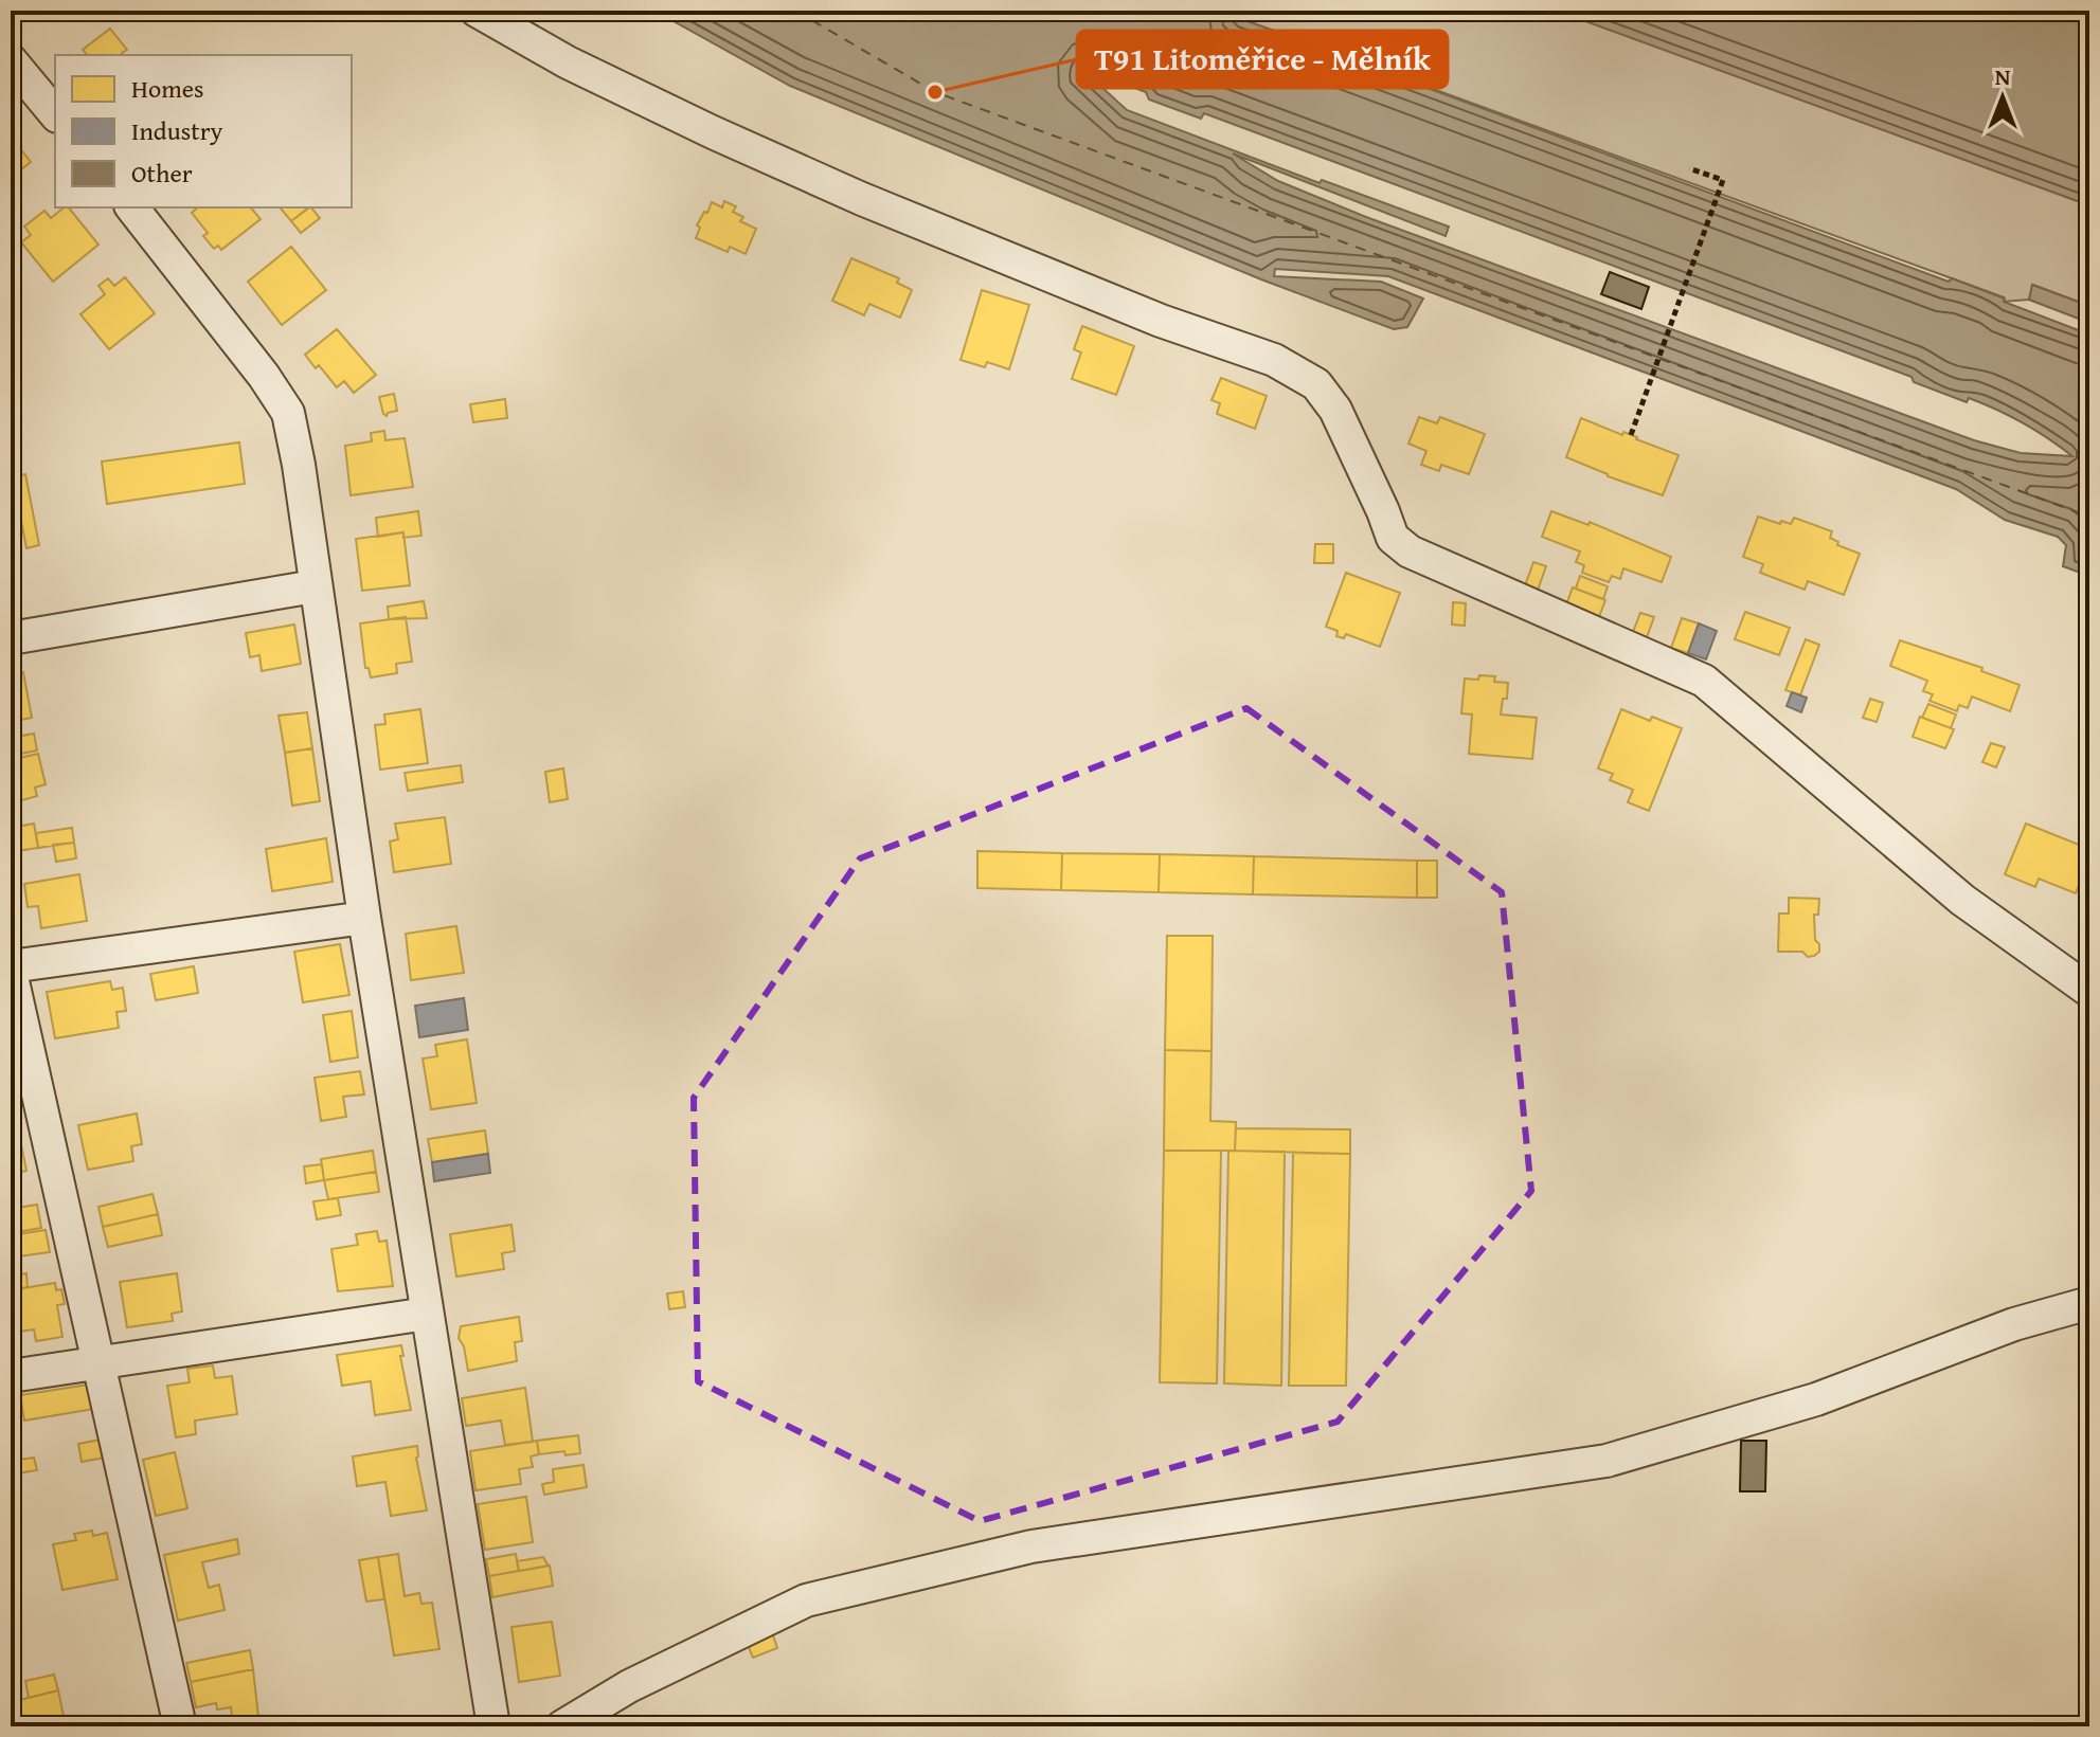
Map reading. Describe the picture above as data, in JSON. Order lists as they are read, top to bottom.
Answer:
{
  "places": ["T91 Litoměřice - Mělník"],
  "legend": ["Homes", "Industry", "Other"],
  "north": "top"
}
